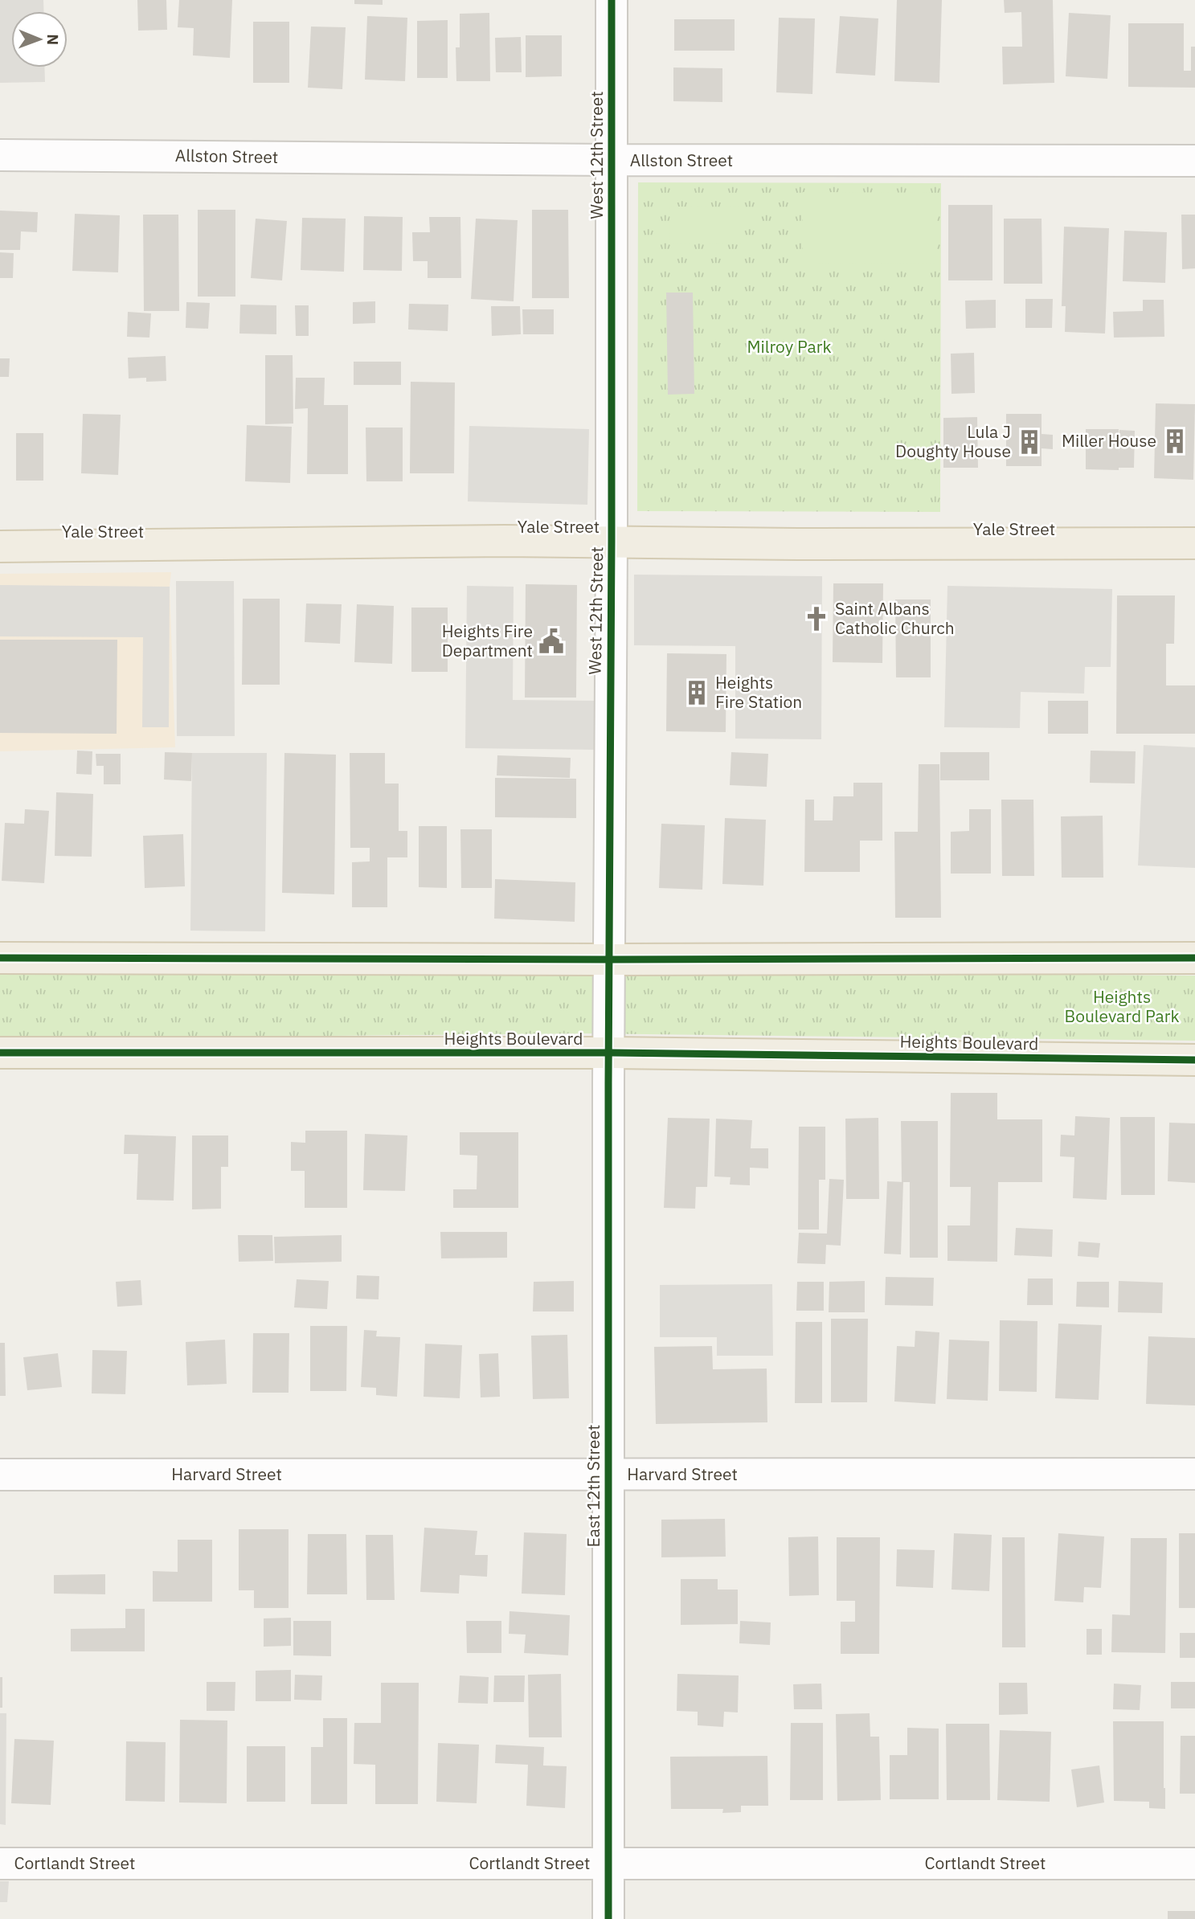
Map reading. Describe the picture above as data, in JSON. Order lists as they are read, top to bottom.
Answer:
{
  "streets": {
    "main road": ["Yale Street", "Heights Boulevard"],
    "street": [
      "West 12th Street",
      "Allston Street",
      "Harvard Street",
      "East 12th Street",
      "Cortlandt Street"
    ]
  },
  "crossings": [
    ["West 12th Street", "Allston Street"],
    ["West 12th Street", "Yale Street"],
    ["West 12th Street", "Heights Boulevard"],
    ["West 12th Street", "East 12th Street"],
    ["Heights Boulevard", "East 12th Street"],
    ["Harvard Street", "East 12th Street"],
    ["East 12th Street", "Cortlandt Street"]
  ],
  "parks": ["Milroy Park", "Heights Boulevard Park"],
  "places": {
    "building": ["Miller House", "Lula J Doughty House", "Heights Fire Station"],
    "church": ["Saint Albans Catholic Church"],
    "public building": ["Heights Fire Department"]
  },
  "north": "right"
}
